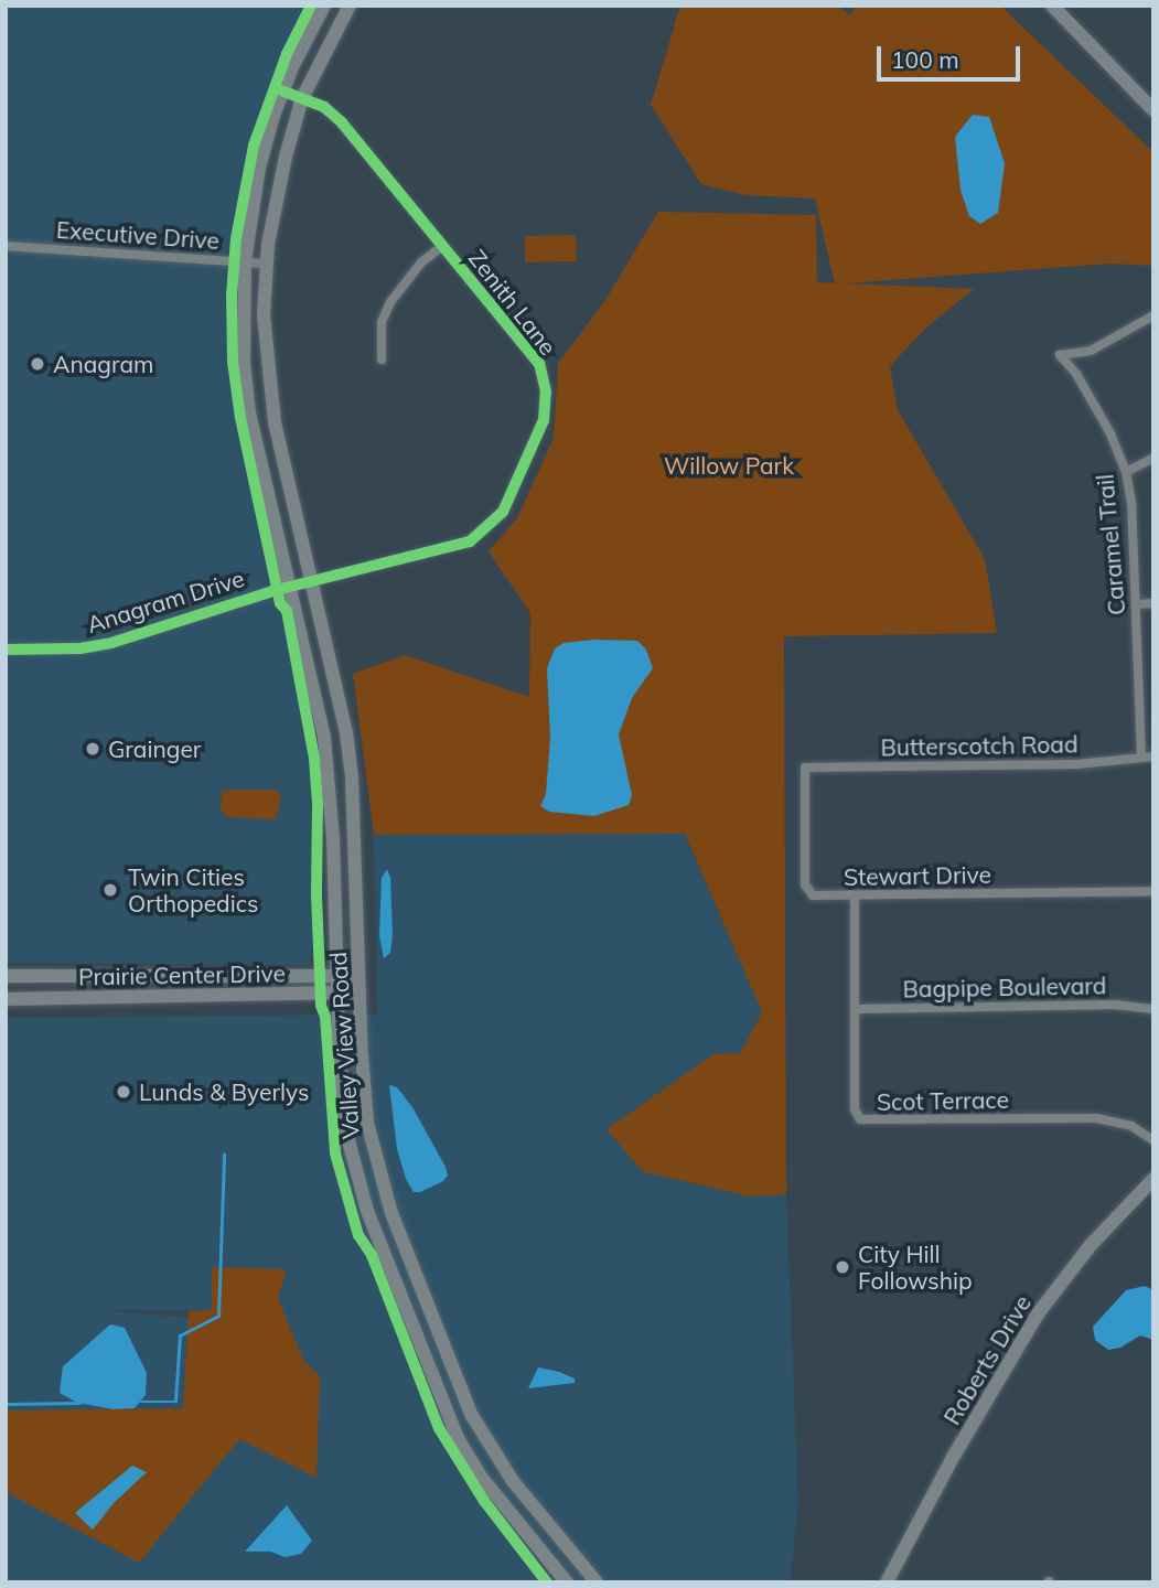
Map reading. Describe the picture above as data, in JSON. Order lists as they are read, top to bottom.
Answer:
{
  "streets": {
    "main road": ["Prairie Center Drive", "Valley View Road", "Roberts Drive"],
    "street": [
      "Executive Drive",
      "Zenith Lane",
      "Caramel Trail",
      "Anagram Drive",
      "Butterscotch Road",
      "Stewart Drive",
      "Bagpipe Boulevard",
      "Scot Terrace"
    ]
  },
  "crossings": [
    ["Executive Drive", "Valley View Road"],
    ["Zenith Lane", "Anagram Drive"],
    ["Zenith Lane", "Valley View Road"],
    ["Caramel Trail", "Butterscotch Road"],
    ["Anagram Drive", "Valley View Road"],
    ["Butterscotch Road", "Stewart Drive"],
    ["Stewart Drive", "Scot Terrace"],
    ["Prairie Center Drive", "Valley View Road"],
    ["Bagpipe Boulevard", "Scot Terrace"]
  ],
  "parks": ["Willow Park"],
  "places": [
    "Anagram",
    "Grainger",
    "Twin Cities Orthopedics",
    "Lunds & Byerlys",
    "City Hill Followship"
  ],
  "scale_bar": "100 m"
}
